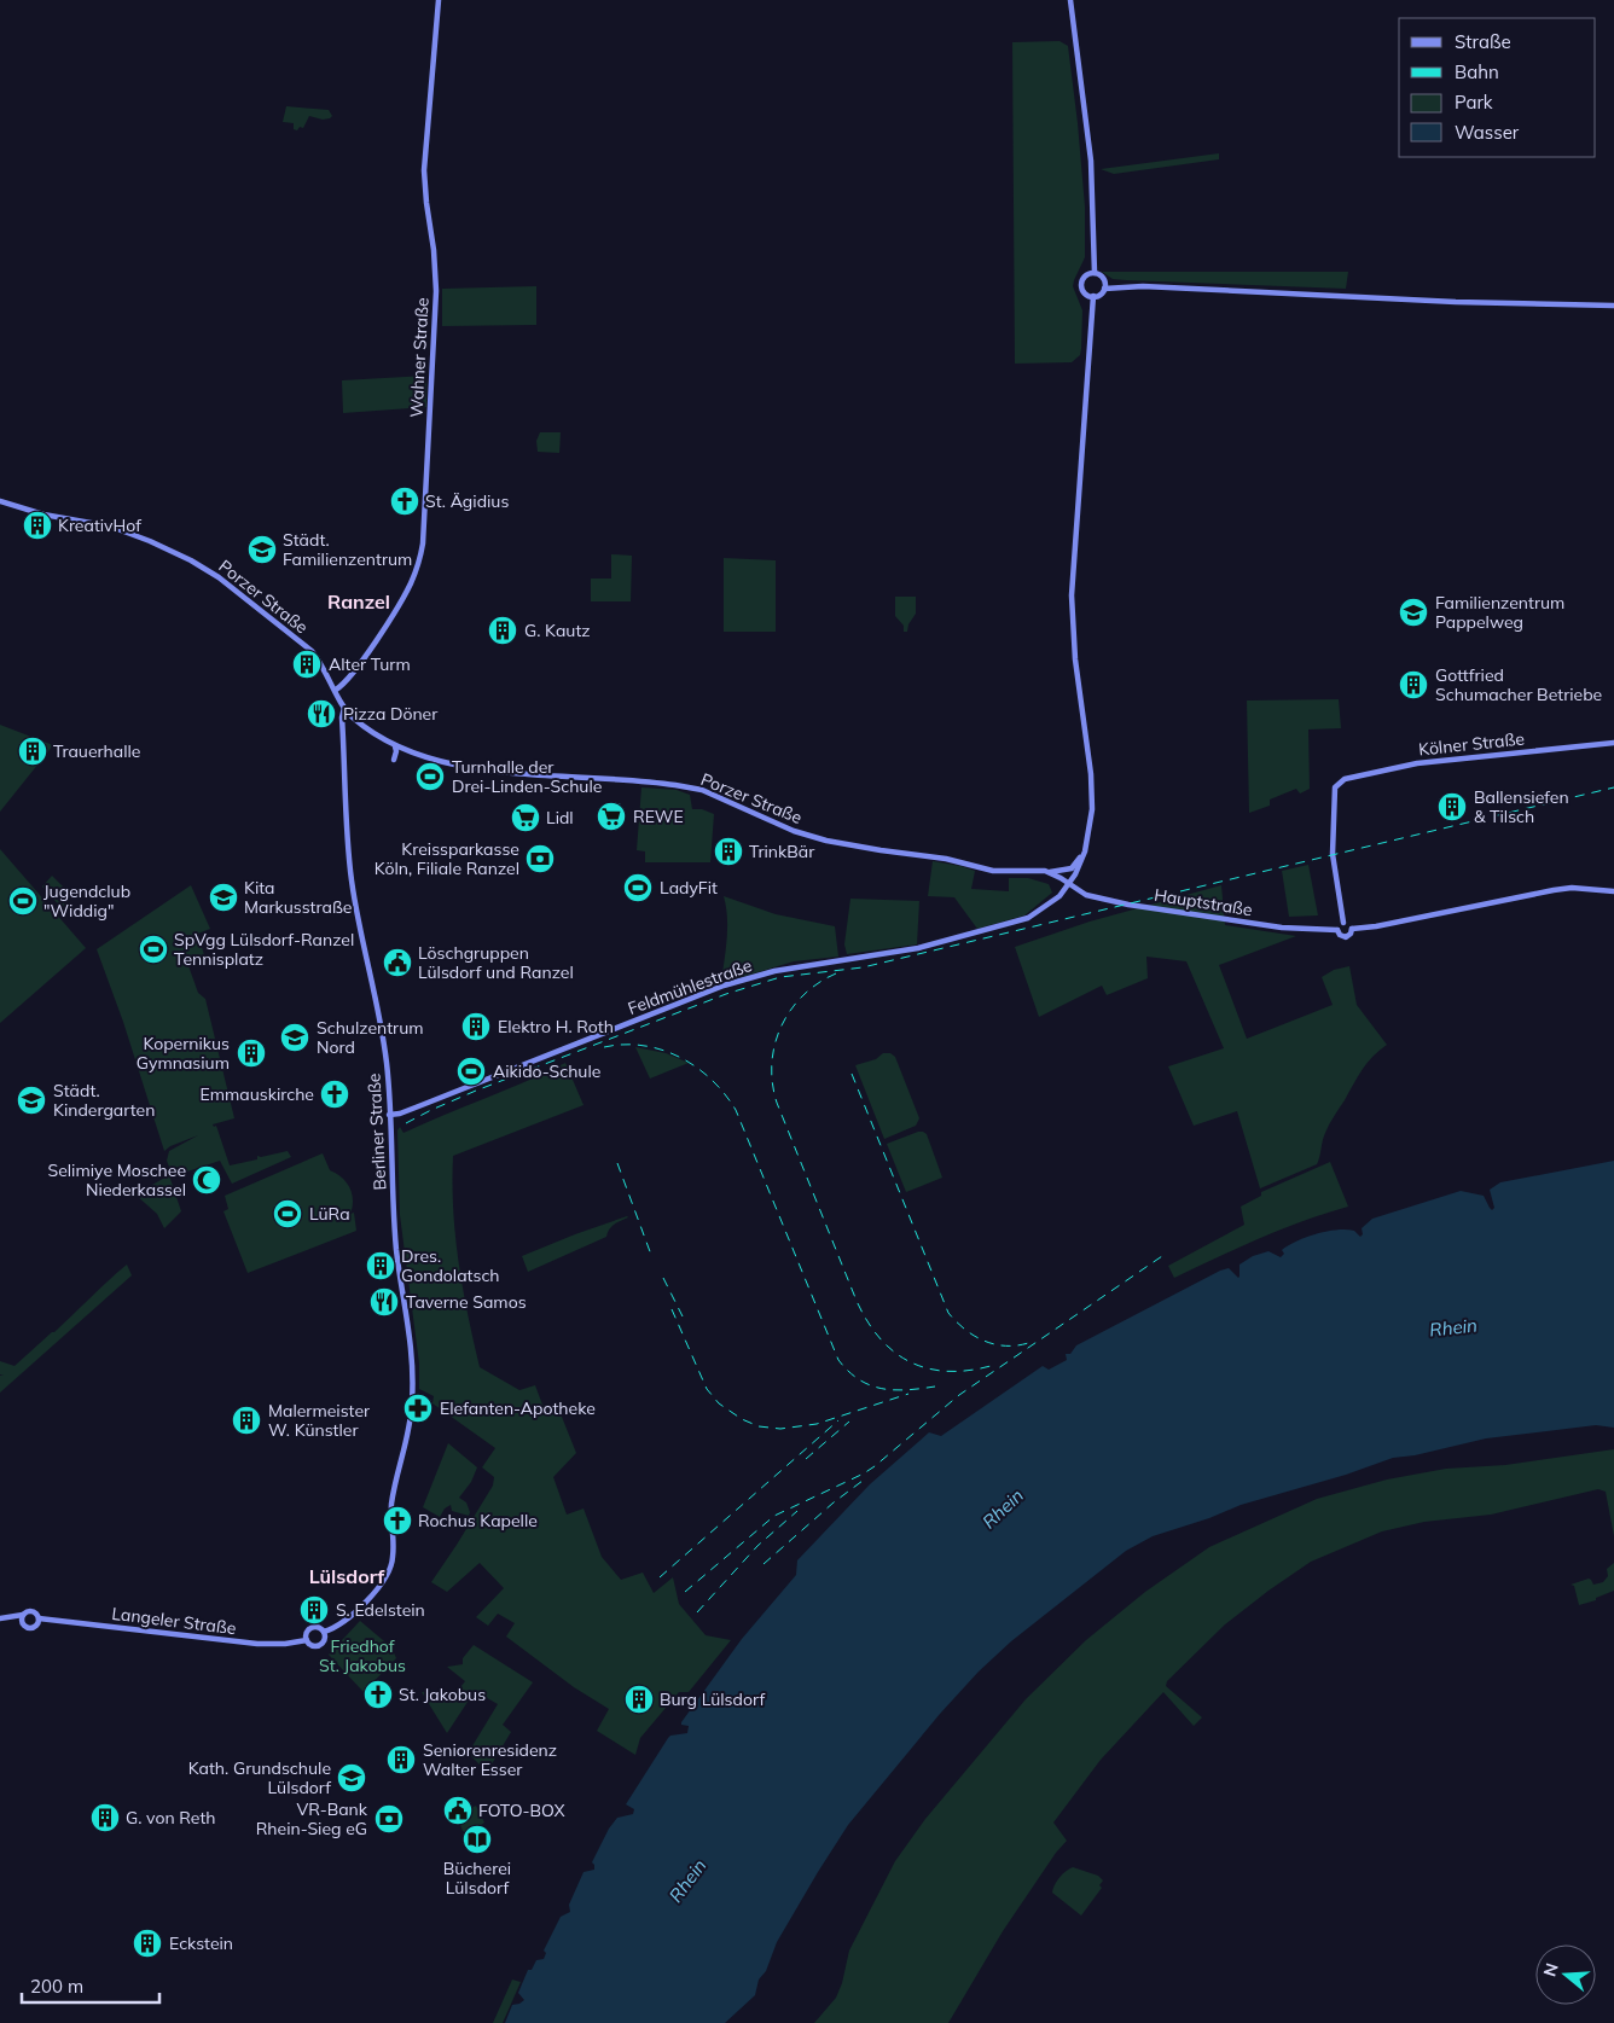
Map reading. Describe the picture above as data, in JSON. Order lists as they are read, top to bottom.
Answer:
{
  "streets": {
    "street": [
      "Wahner Straße",
      "Porzer Straße",
      "Kölner Straße",
      "Hauptstraße",
      "Feldmühlestraße",
      "Berliner Straße",
      "Langeler Straße"
    ]
  },
  "crossings": [
    ["Wahner Straße", "Porzer Straße"],
    ["Porzer Straße", "Hauptstraße"],
    ["Porzer Straße", "Feldmühlestraße"],
    ["Porzer Straße", "Berliner Straße"],
    ["Kölner Straße", "Hauptstraße"],
    ["Hauptstraße", "Feldmühlestraße"],
    ["Feldmühlestraße", "Berliner Straße"],
    ["Berliner Straße", "Langeler Straße"]
  ],
  "districts": ["Ranzel", "Lülsdorf"],
  "water": ["Rhein"],
  "parks": ["Friedhof St. Jakobus"],
  "places": {
    "church": [
      "St. Ägidius",
      "Emmauskirche",
      "Rochus Kapelle",
      "St. Jakobus"
    ],
    "building": [
      "KreativHof",
      "G. Kautz",
      "Alter Turm",
      "Gottfried Schumacher Betriebe",
      "Trauerhalle",
      "Ballensiefen & Tilsch",
      "TrinkBär",
      "Elektro H. Roth",
      "Kopernikus Gymnasium",
      "Dres. Gondolatsch",
      "Malermeister W. Künstler",
      "S. Edelstein",
      "Burg Lülsdorf",
      "Seniorenresidenz Walter Esser",
      "G. von Reth",
      "Eckstein"
    ],
    "school or university": [
      "Städt. Familienzentrum",
      "Familienzentrum Pappelweg",
      "Kita Markusstraße",
      "Schulzentrum Nord",
      "Städt. Kindergarten",
      "Kath. Grundschule Lülsdorf"
    ],
    "restaurant": ["Pizza Döner", "Taverne Samos"],
    "sports": [
      "Turnhalle der Drei-Linden-Schule",
      "LadyFit",
      "Jugendclub \"Widdig\"",
      "SpVgg Lülsdorf-Ranzel Tennisplatz",
      "Aikido-Schule",
      "LüRa"
    ],
    "supermarket": ["REWE", "Lidl"],
    "bank": ["Kreissparkasse Köln, Filiale Ranzel", "VR-Bank Rhein-Sieg eG"],
    "public building": ["Löschgruppen Lülsdorf und Ranzel", "FOTO-BOX"],
    "mosque": ["Selimiye Moschee Niederkassel"],
    "pharmacy": ["Elefanten-Apotheke"],
    "library": ["Bücherei Lülsdorf"]
  },
  "legend": [
    "Straße",
    "Bahn",
    "Park",
    "Wasser"
  ],
  "scale_bar": "200 m",
  "north": "left"
}
